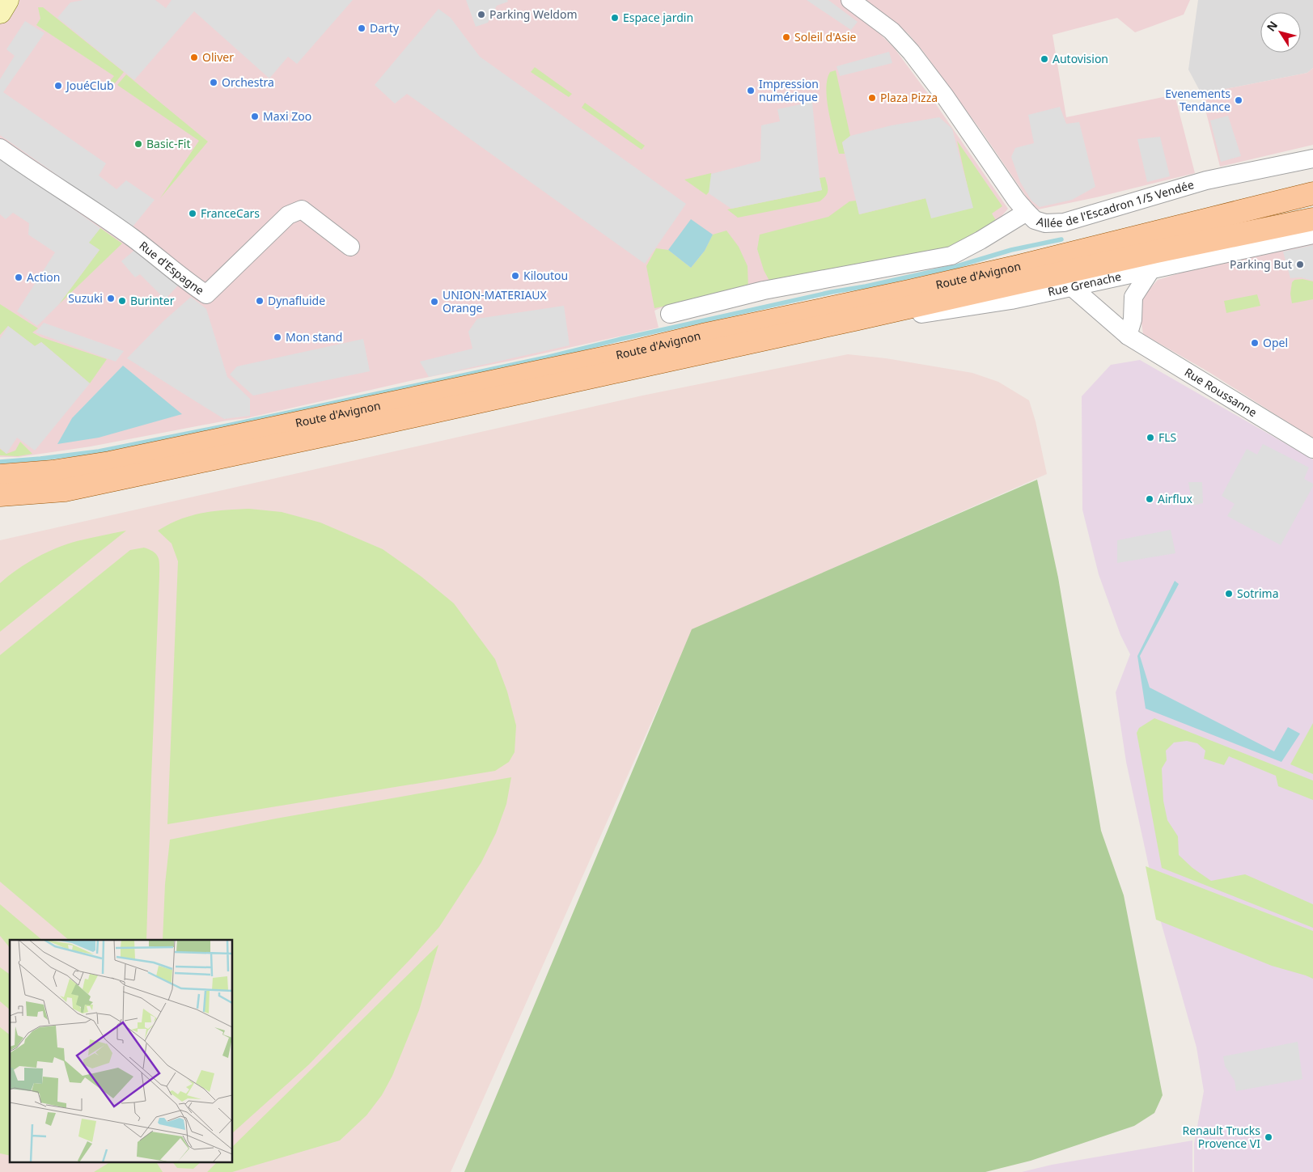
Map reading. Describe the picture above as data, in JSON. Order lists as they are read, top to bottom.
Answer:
{
  "streets": {
    "main road": ["Route d'Avignon"],
    "street": [
      "Allée de l'Escadron 1/5 Vendée",
      "Rue d'Espagne",
      "Rue Grenache",
      "Rue Roussanne"
    ]
  },
  "crossings": [
    ["Route d'Avignon", "Rue Grenache"],
    ["Rue Grenache", "Rue Roussanne"]
  ],
  "places": [
    "Parking Weldom",
    "Espace jardin",
    "Darty",
    "Soleil d'Asie",
    "Oliver",
    "Autovision",
    "Orchestra",
    "JouéClub",
    "Impression numérique",
    "Plaza Pizza",
    "Evenements Tendance",
    "Maxi Zoo",
    "Basic-Fit",
    "FranceCars",
    "Parking But",
    "Kiloutou",
    "Action",
    "Suzuki",
    "Burinter",
    "Dynafluide",
    "UNION-MATERIAUX Orange",
    "Mon stand",
    "Opel",
    "FLS",
    "Airflux",
    "Sotrima",
    "Renault Trucks Provence VI"
  ],
  "north": "top left"
}
